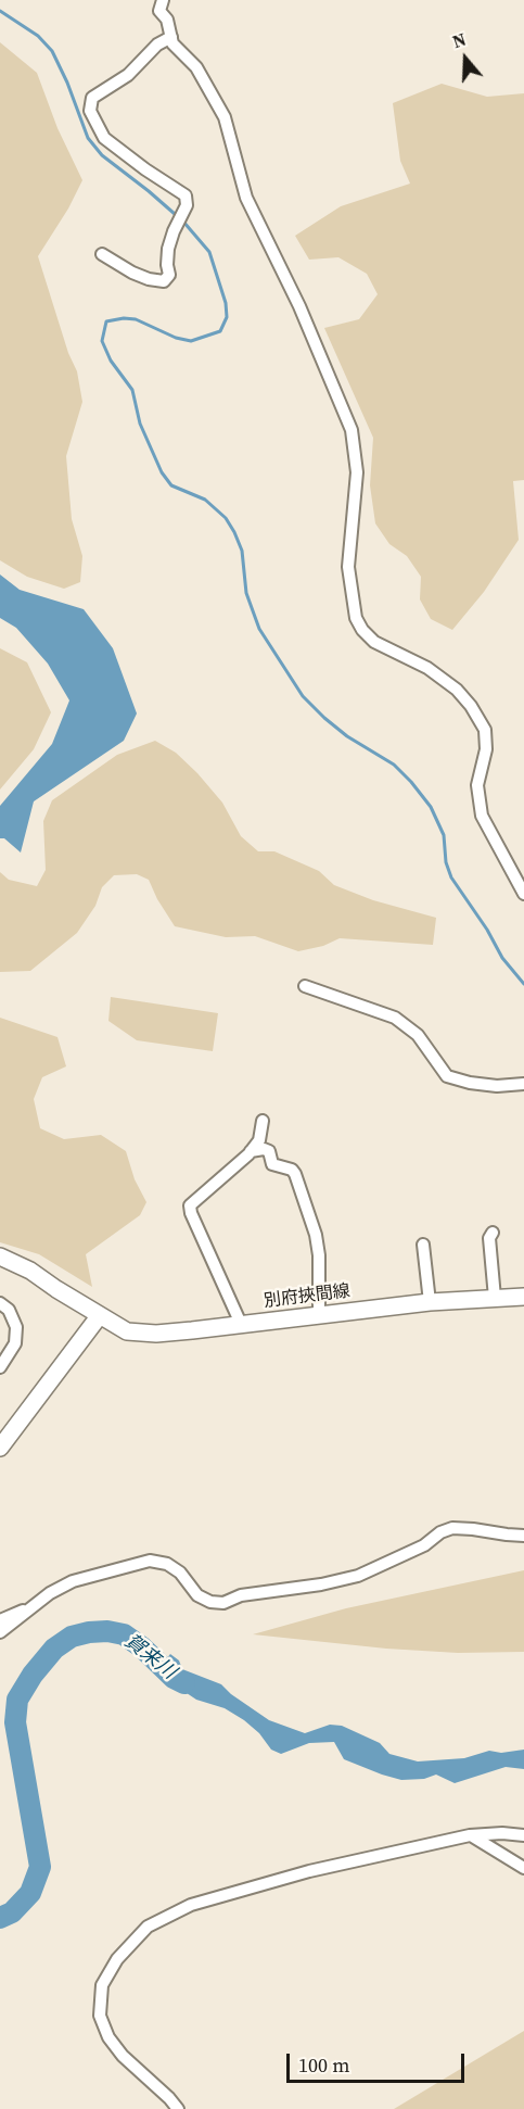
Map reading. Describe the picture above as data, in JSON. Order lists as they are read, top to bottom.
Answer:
{
  "streets": {
    "main road": ["別府挾間線"]
  },
  "water": ["賀来川"],
  "scale_bar": "100 m",
  "north": "top"
}
